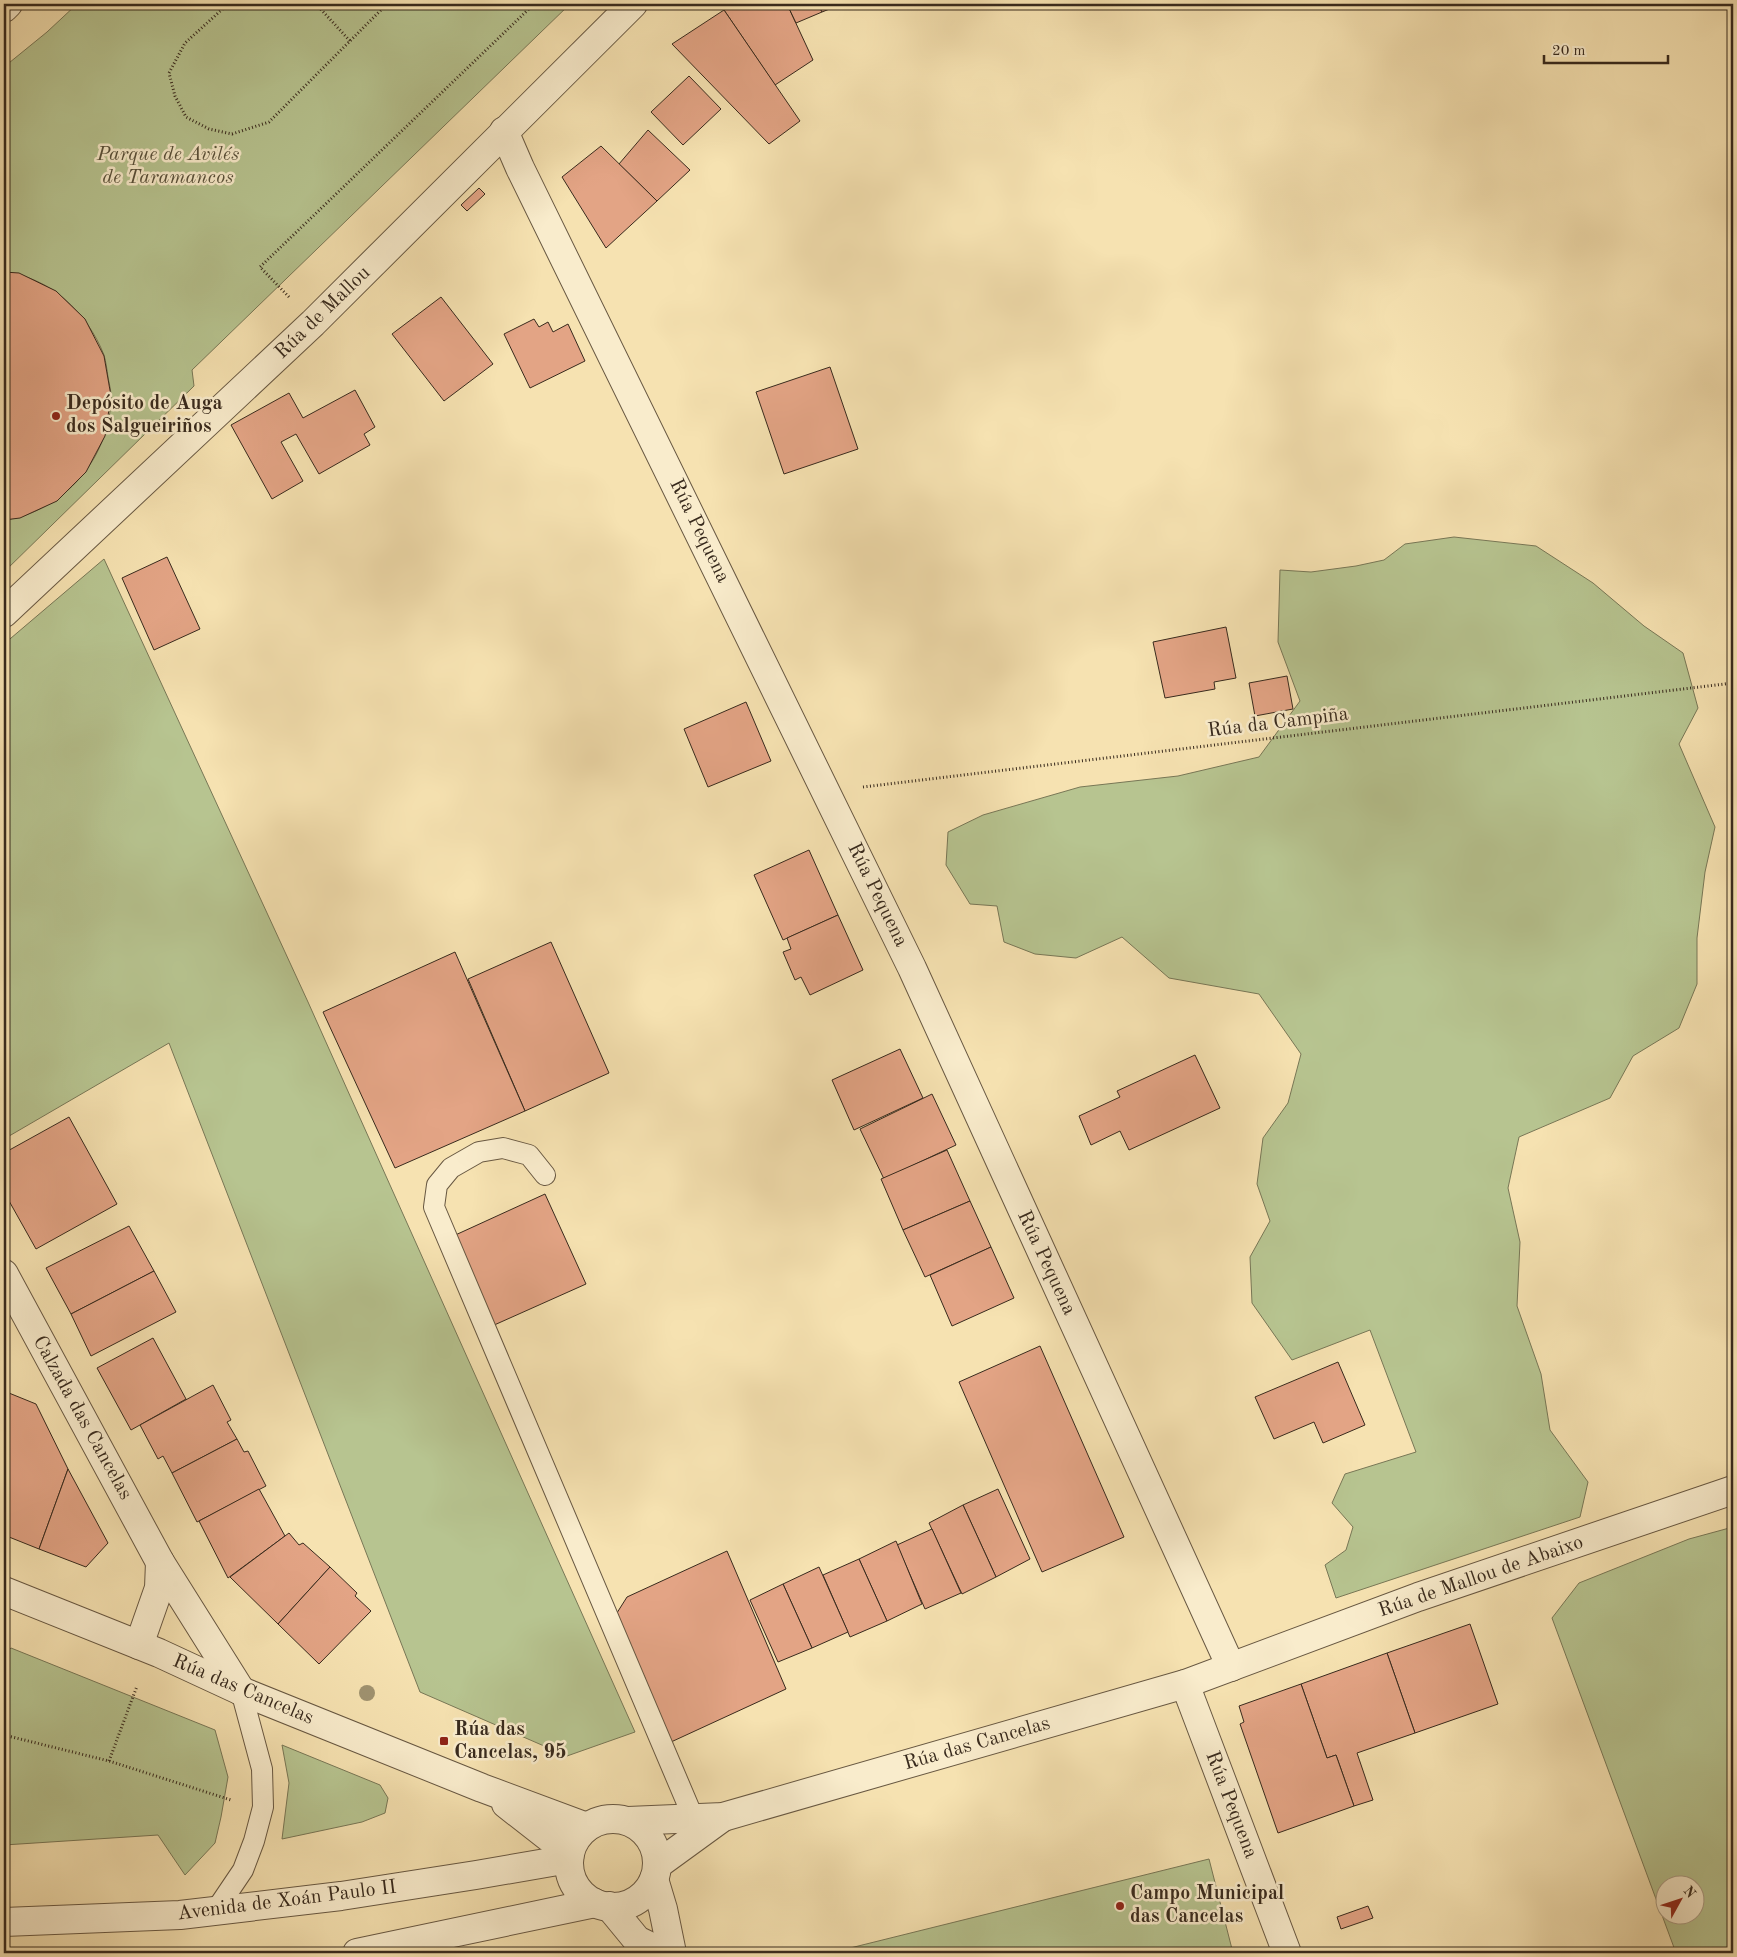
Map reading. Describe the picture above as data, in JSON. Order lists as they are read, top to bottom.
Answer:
{
  "streets": {
    "street": [
      "Rúa de Mallou",
      "Rúa Pequena",
      "Calzada das Cancelas",
      "Rúa de Mallou de Abaixo",
      "Rúa das Cancelas",
      "Avenida de Xoán Paulo II"
    ],
    "path": ["Rúa da Campiña"]
  },
  "crossings": [
    ["Rúa de Mallou", "Rúa Pequena"],
    ["Rúa Pequena", "Rúa da Campiña"],
    ["Rúa Pequena", "Rúa de Mallou de Abaixo"],
    ["Rúa Pequena", "Rúa das Cancelas"],
    ["Calzada das Cancelas", "Rúa das Cancelas"],
    ["Rúa de Mallou de Abaixo", "Rúa das Cancelas"],
    ["Rúa das Cancelas", "Avenida de Xoán Paulo II"]
  ],
  "parks": ["Parque de Avilés de Taramancos"],
  "places": {
    "other": ["Depósito de Auga dos Salgueiriños", "Campo Municipal das Cancelas"],
    "transit": ["Rúa das Cancelas, 95"]
  },
  "scale_bar": "20 m",
  "north": "top right"
}
